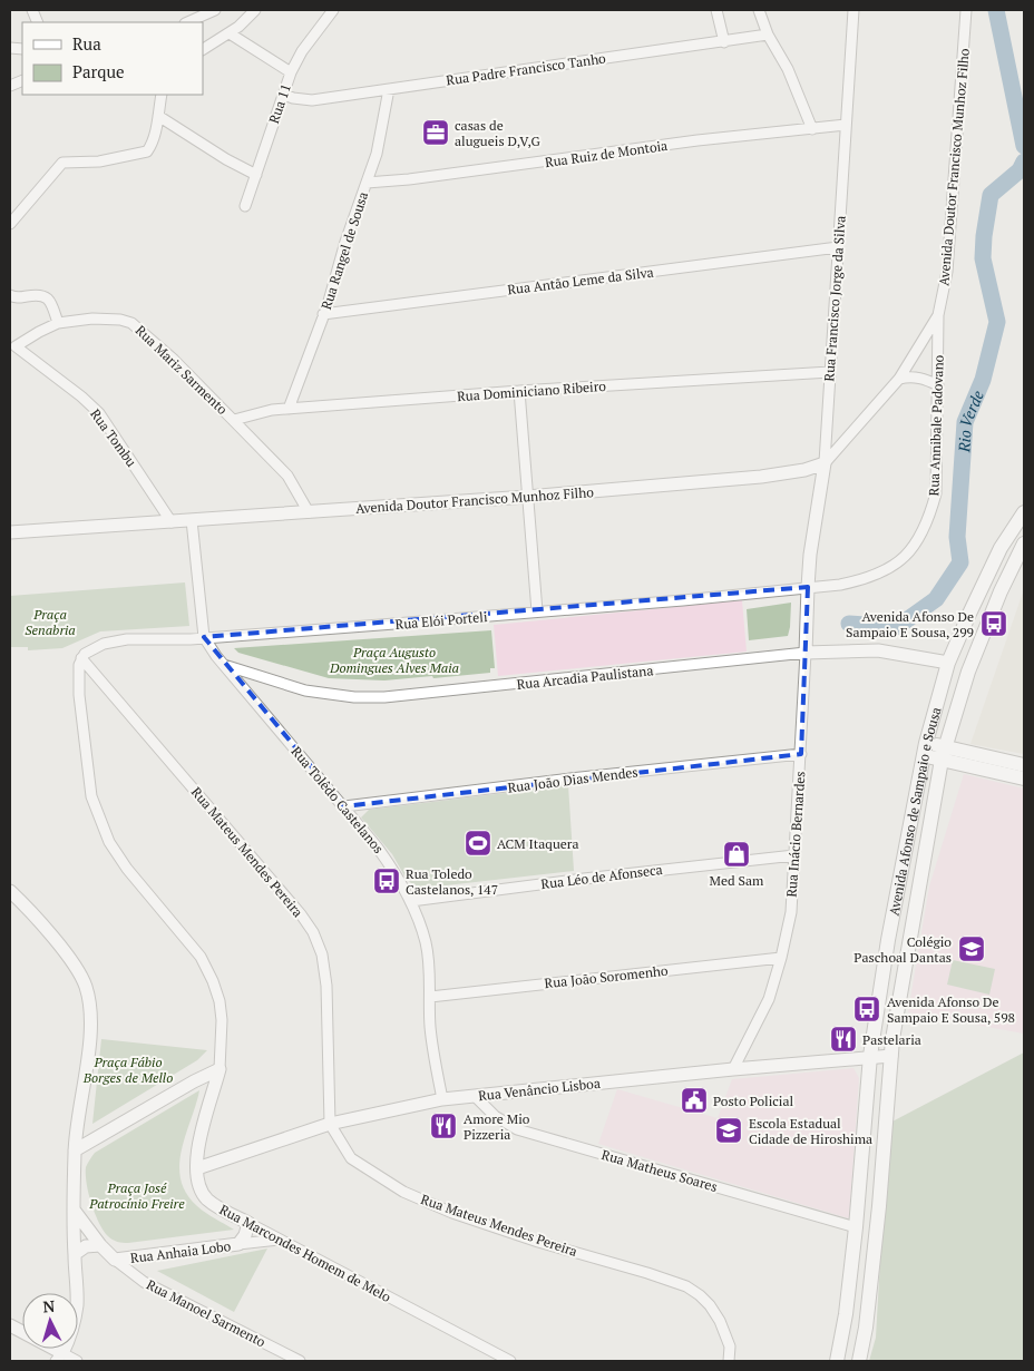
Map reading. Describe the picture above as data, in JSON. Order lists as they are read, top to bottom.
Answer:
{
  "streets": {
    "main road": ["Avenida Afonso de Sampaio e Sousa"],
    "street": [
      "Rua Padre Francisco Tanho",
      "Rua 11",
      "Rua Ruiz de Montoia",
      "Avenida Doutor Francisco Munhoz Filho",
      "Rua Rangel de Sousa",
      "Rua Antão Leme da Silva",
      "Rua Francisco Jorge da Silva",
      "Rua Mariz Sarmento",
      "Rua Dominiciano Ribeiro",
      "Rua Annibale Padovano",
      "Rua Tombu",
      "Rua Elói Porteli",
      "Rua Arcadia Paulistana",
      "Rua João Dias Mendes",
      "Rua Tolêdo Castelanos",
      "Rua Inácio Bernardes",
      "Rua Mateus Mendes Pereira",
      "Rua Léo de Afonseca",
      "Rua João Soromenho",
      "Rua Venâncio Lisboa",
      "Rua Matheus Soares",
      "Rua Anhaia Lobo",
      "Rua Marcondes Homem de Melo",
      "Rua Manoel Sarmento"
    ]
  },
  "crossings": [
    ["Rua Padre Francisco Tanho", "Rua 11"],
    ["Rua Padre Francisco Tanho", "Rua Rangel de Sousa"],
    ["Rua Ruiz de Montoia", "Rua Rangel de Sousa"],
    ["Rua Ruiz de Montoia", "Rua Francisco Jorge da Silva"],
    ["Avenida Doutor Francisco Munhoz Filho", "Rua Francisco Jorge da Silva"],
    ["Avenida Doutor Francisco Munhoz Filho", "Rua Mariz Sarmento"],
    ["Avenida Doutor Francisco Munhoz Filho", "Rua Annibale Padovano"],
    ["Avenida Doutor Francisco Munhoz Filho", "Rua Tombu"],
    ["Avenida Doutor Francisco Munhoz Filho", "Rua Tolêdo Castelanos"],
    ["Rua Rangel de Sousa", "Rua Antão Leme da Silva"],
    ["Rua Rangel de Sousa", "Rua Dominiciano Ribeiro"],
    ["Rua Antão Leme da Silva", "Rua Francisco Jorge da Silva"],
    ["Rua Francisco Jorge da Silva", "Rua Dominiciano Ribeiro"],
    ["Rua Francisco Jorge da Silva", "Rua Annibale Padovano"],
    ["Rua Francisco Jorge da Silva", "Rua Elói Porteli"],
    ["Rua Francisco Jorge da Silva", "Rua Inácio Bernardes"],
    ["Rua Mariz Sarmento", "Rua Dominiciano Ribeiro"],
    ["Rua Mariz Sarmento", "Rua Tombu"],
    ["Rua Annibale Padovano", "Rua Elói Porteli"],
    ["Rua Annibale Padovano", "Rua Inácio Bernardes"],
    ["Rua Elói Porteli", "Rua Tolêdo Castelanos"],
    ["Rua Elói Porteli", "Rua Inácio Bernardes"],
    ["Rua Elói Porteli", "Rua Mateus Mendes Pereira"],
    ["Rua Elói Porteli", "Rua Marcondes Homem de Melo"],
    ["Rua Arcadia Paulistana", "Rua Tolêdo Castelanos"],
    ["Rua Arcadia Paulistana", "Avenida Afonso de Sampaio e Sousa"],
    ["Rua Arcadia Paulistana", "Rua Inácio Bernardes"],
    ["Rua João Dias Mendes", "Rua Tolêdo Castelanos"],
    ["Rua João Dias Mendes", "Rua Inácio Bernardes"],
    ["Rua Tolêdo Castelanos", "Rua Léo de Afonseca"],
    ["Rua Tolêdo Castelanos", "Rua João Soromenho"],
    ["Rua Tolêdo Castelanos", "Rua Venâncio Lisboa"],
    ["Avenida Afonso de Sampaio e Sousa", "Rua Venâncio Lisboa"],
    ["Avenida Afonso de Sampaio e Sousa", "Rua Matheus Soares"],
    ["Rua Inácio Bernardes", "Rua Léo de Afonseca"],
    ["Rua Inácio Bernardes", "Rua João Soromenho"],
    ["Rua Inácio Bernardes", "Rua Venâncio Lisboa"],
    ["Rua Mateus Mendes Pereira", "Rua Venâncio Lisboa"],
    ["Rua Mateus Mendes Pereira", "Rua Marcondes Homem de Melo"],
    ["Rua Venâncio Lisboa", "Rua Matheus Soares"],
    ["Rua Venâncio Lisboa", "Rua Marcondes Homem de Melo"],
    ["Rua Anhaia Lobo", "Rua Marcondes Homem de Melo"],
    ["Rua Anhaia Lobo", "Rua Manoel Sarmento"]
  ],
  "water": ["Rio Verde"],
  "parks": [
    "Praça Senabria",
    "Praça Augusto Domingues Alves Maia",
    "Praça Fábio Borges de Mello",
    "Praça José Patrocínio Freire"
  ],
  "places": {
    "office": ["casas de alugueis D,V,G"],
    "bus stop": ["Avenida Afonso De Sampaio E Sousa, 299", "Rua Toledo Castelanos, 147", "Avenida Afonso De Sampaio E Sousa, 598"],
    "sports": ["ACM Itaquera"],
    "shop": ["Med Sam"],
    "school or university": ["Colégio Paschoal Dantas", "Escola Estadual Cidade de Hiroshima"],
    "restaurant": ["Pastelaria", "Amore Mio Pizzeria"],
    "public building": ["Posto Policial"]
  },
  "legend": ["Rua", "Parque"],
  "north": "top"
}
